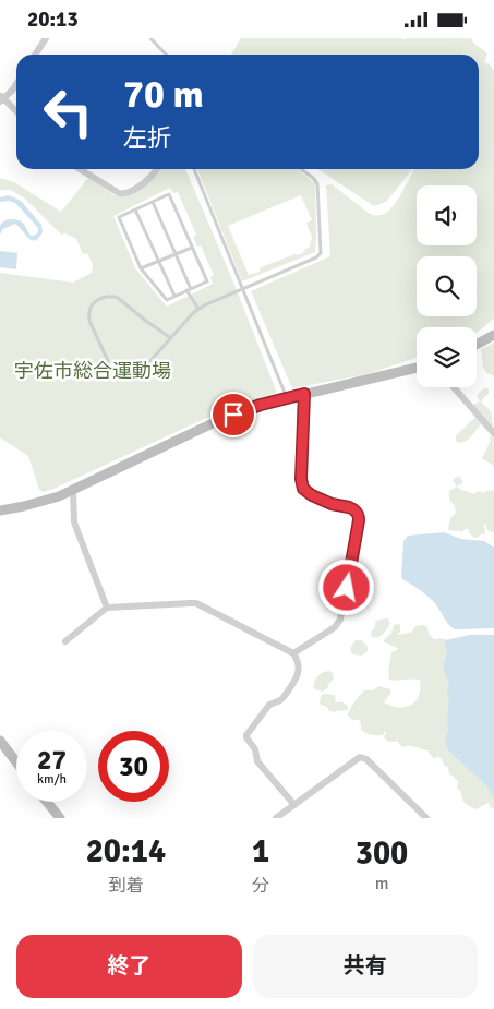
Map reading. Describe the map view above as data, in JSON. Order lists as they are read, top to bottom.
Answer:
{
  "parks": ["宇佐市総合運動場"],
  "page": {
    "status": "20:13",
    "turn": ["70 m", "左折"],
    "speed": "27 km/h",
    "limit": "30",
    "eta": [
      "20:14",
      "到着",
      "1",
      "分",
      "300",
      "m"
    ],
    "buttons": ["終了", "共有"]
  }
}
